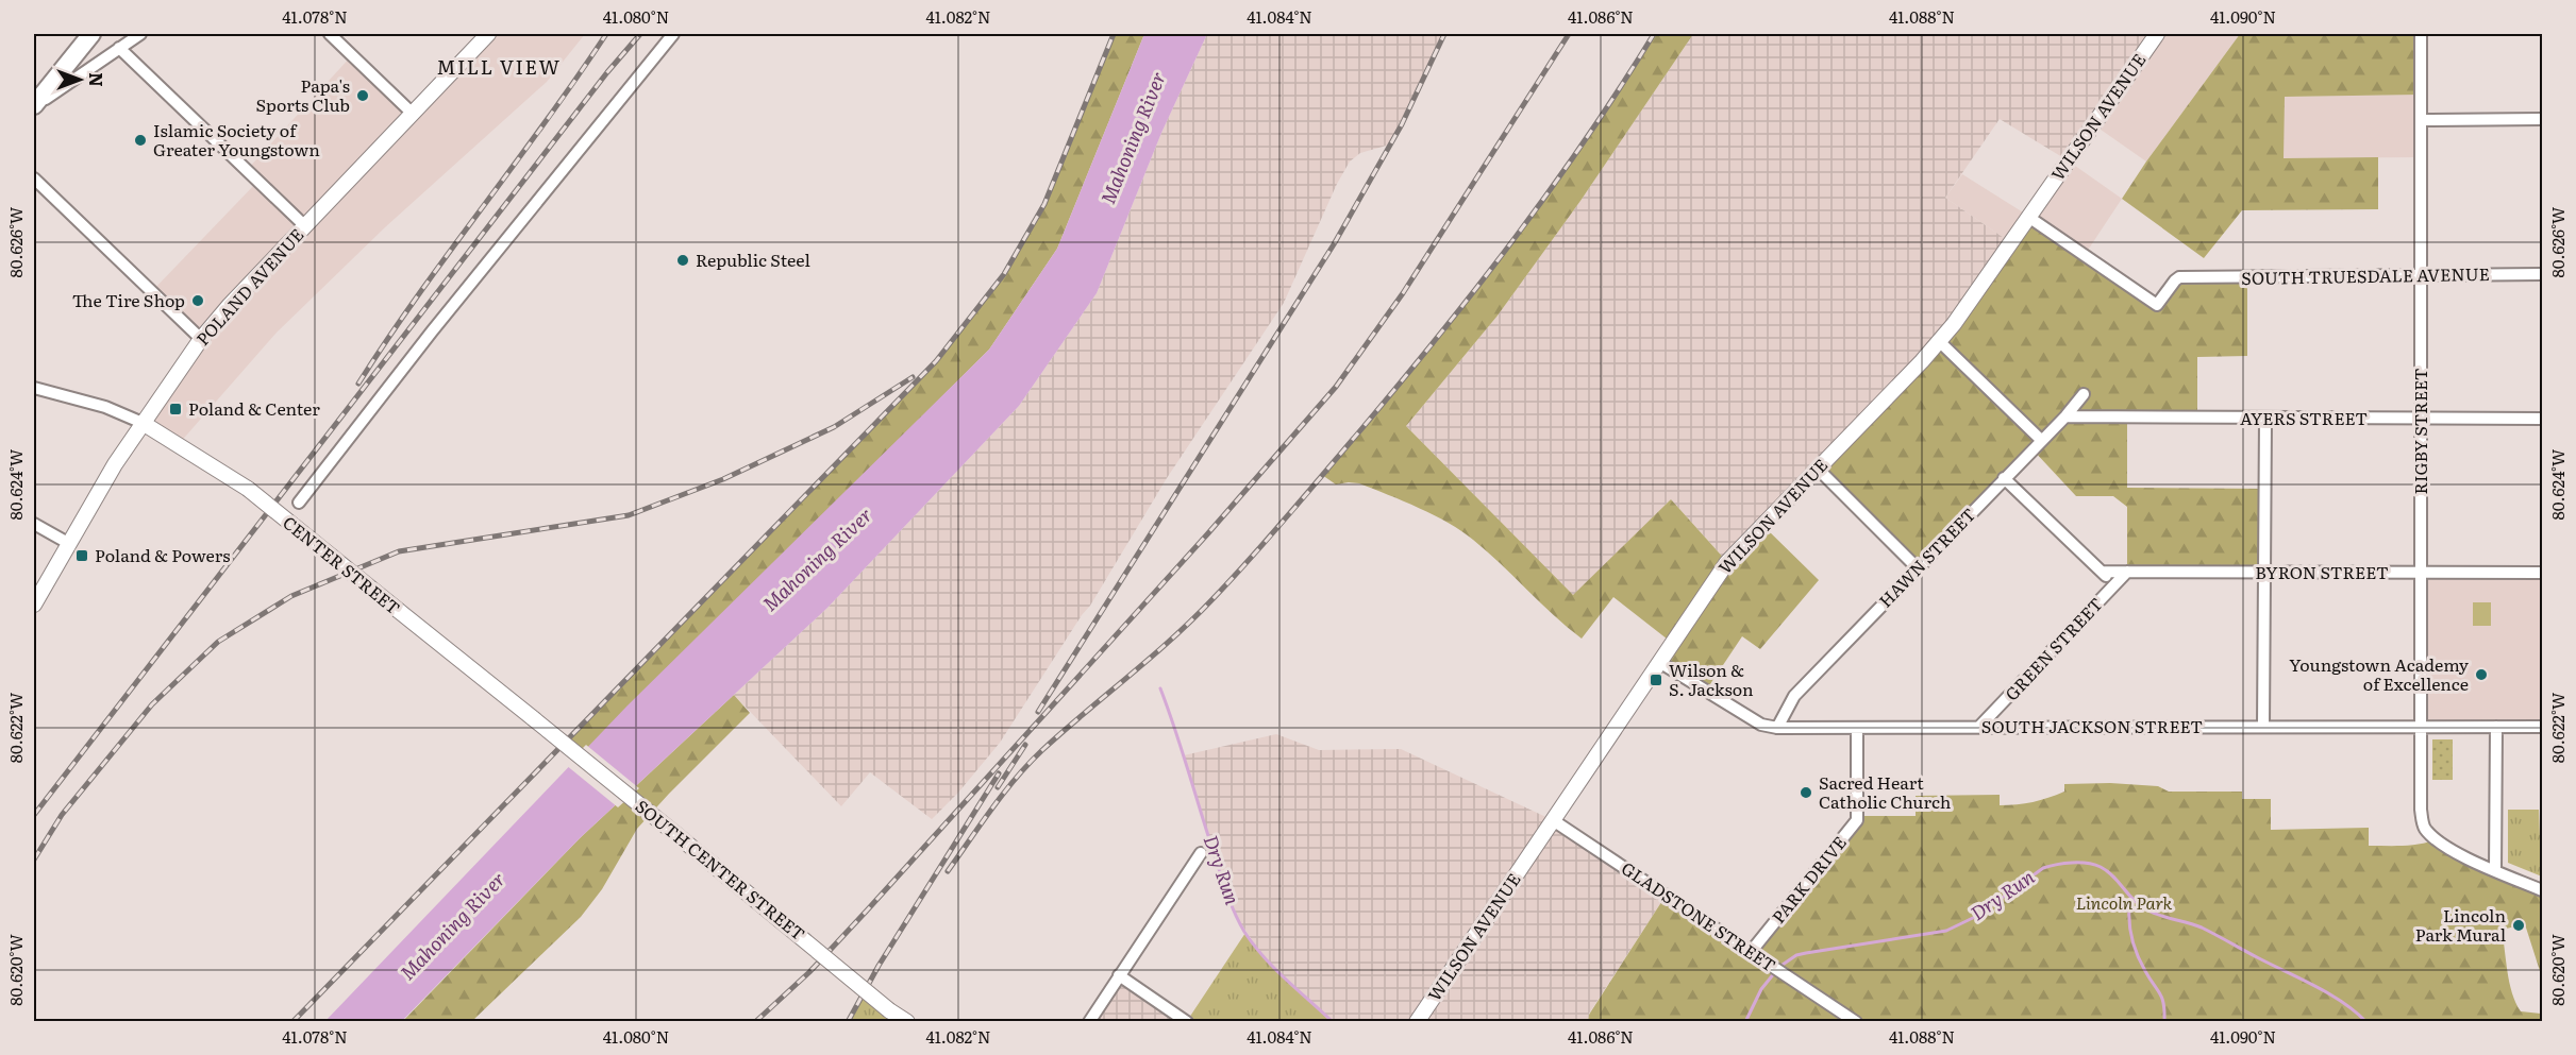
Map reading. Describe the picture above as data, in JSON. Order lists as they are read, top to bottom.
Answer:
{
  "streets": {
    "main road": [
      "WILSON AVENUE",
      "POLAND AVENUE",
      "CENTER STREET",
      "SOUTH CENTER STREET"
    ],
    "street": [
      "SOUTH TRUESDALE AVENUE",
      "AYERS STREET",
      "RIGBY STREET",
      "HAWN STREET",
      "BYRON STREET",
      "GREEN STREET",
      "SOUTH JACKSON STREET",
      "PARK DRIVE",
      "GLADSTONE STREET"
    ]
  },
  "crossings": [
    ["WILSON AVENUE", "SOUTH TRUESDALE AVENUE"],
    ["WILSON AVENUE", "SOUTH JACKSON STREET"],
    ["WILSON AVENUE", "GLADSTONE STREET"],
    ["SOUTH TRUESDALE AVENUE", "RIGBY STREET"],
    ["POLAND AVENUE", "CENTER STREET"],
    ["AYERS STREET", "RIGBY STREET"],
    ["AYERS STREET", "HAWN STREET"],
    ["RIGBY STREET", "BYRON STREET"],
    ["RIGBY STREET", "SOUTH JACKSON STREET"],
    ["HAWN STREET", "SOUTH JACKSON STREET"],
    ["CENTER STREET", "SOUTH CENTER STREET"],
    ["BYRON STREET", "GREEN STREET"],
    ["GREEN STREET", "SOUTH JACKSON STREET"],
    ["SOUTH JACKSON STREET", "PARK DRIVE"],
    ["PARK DRIVE", "GLADSTONE STREET"]
  ],
  "districts": ["MILL VIEW"],
  "water": ["Mahoning River", "Dry Run"],
  "parks": ["Lincoln Park"],
  "places": {
    "other": [
      "Papa's Sports Club",
      "Islamic Society of Greater Youngstown",
      "Republic Steel",
      "The Tire Shop",
      "Youngstown Academy of Excellence",
      "Sacred Heart Catholic Church",
      "Lincoln Park Mural"
    ],
    "transit": ["Poland & Center", "Poland & Powers", "Wilson & S. Jackson"]
  },
  "north": "right",
  "coordinates": [
    "41.078°N",
    "41.080°N",
    "41.082°N",
    "41.084°N",
    "41.086°N",
    "41.088°N",
    "41.090°N",
    "80.626°W",
    "80.624°W",
    "80.622°W",
    "80.620°W"
  ]
}
